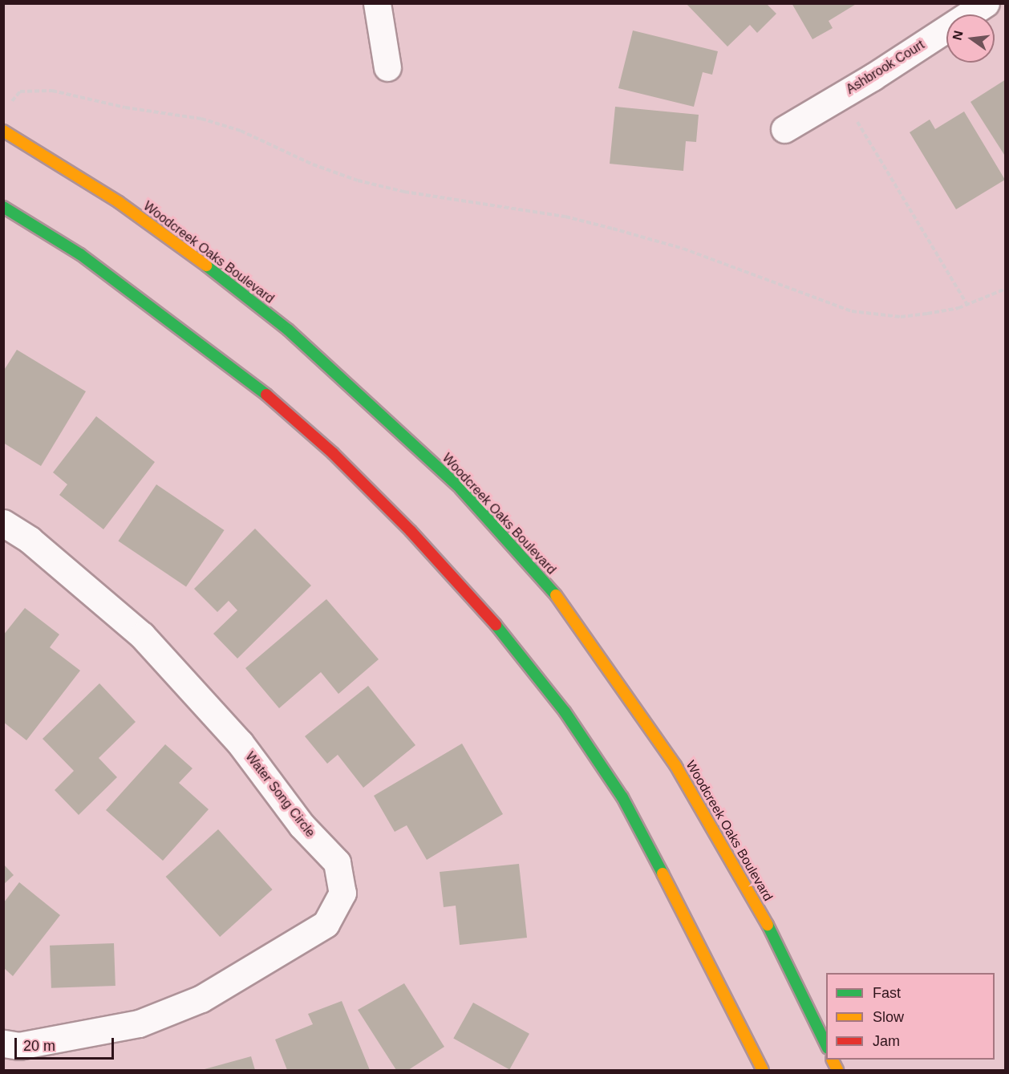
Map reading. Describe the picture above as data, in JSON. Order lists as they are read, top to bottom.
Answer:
{
  "streets": {
    "main road": ["Woodcreek Oaks Boulevard"],
    "street": ["Ashbrook Court", "Water Song Circle"]
  },
  "legend": ["Fast", "Slow", "Jam"],
  "scale_bar": "20 m",
  "north": "left"
}
